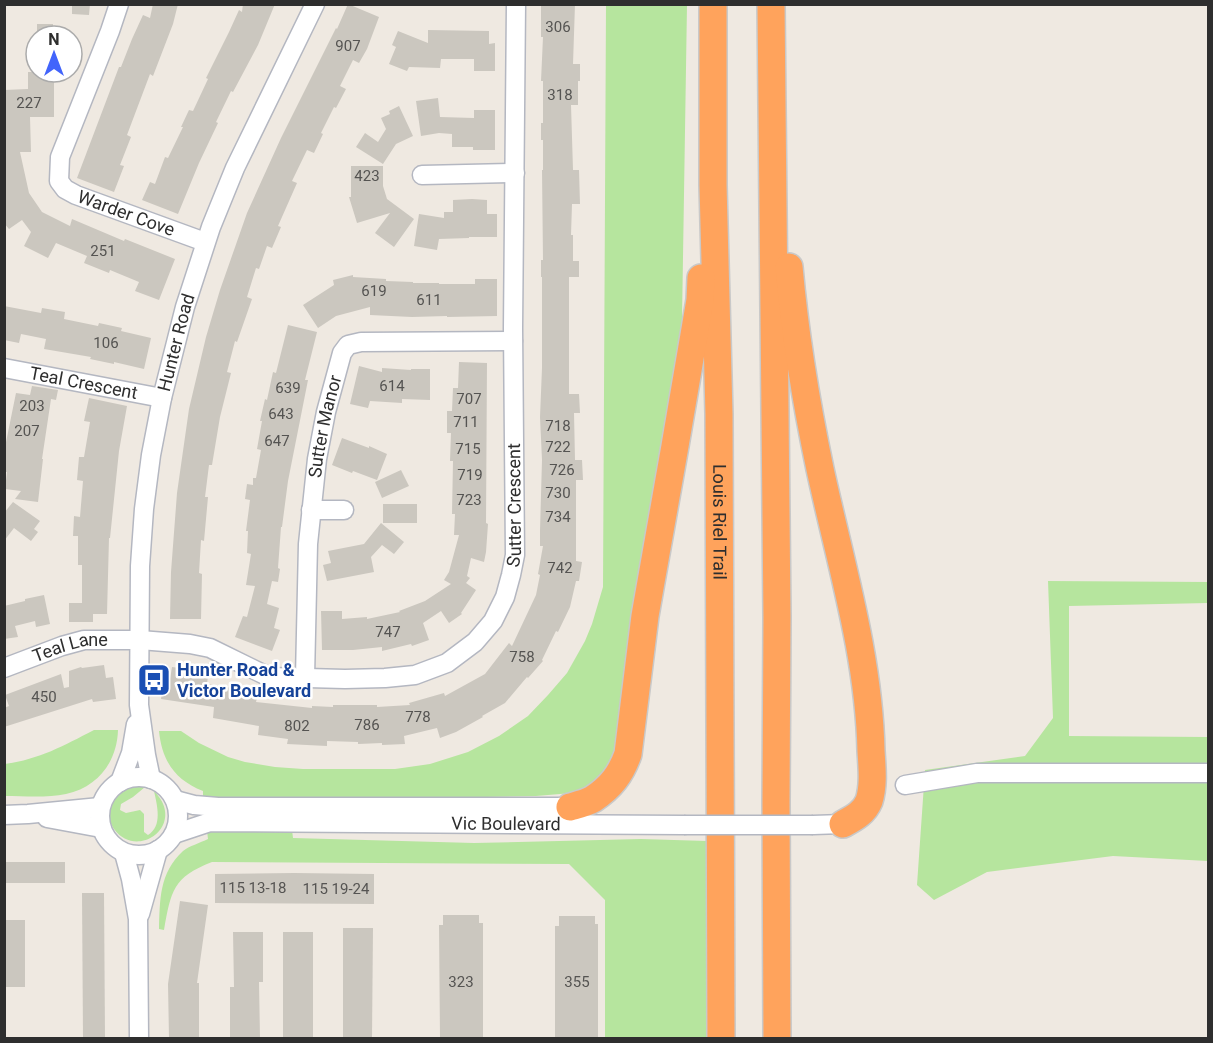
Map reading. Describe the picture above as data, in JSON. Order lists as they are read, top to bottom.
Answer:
{
  "streets": {
    "highway": ["Louis Riel Trail"],
    "street": [
      "Warder Cove",
      "Hunter Road",
      "Teal Crescent",
      "Sutter Manor",
      "Sutter Crescent",
      "Teal Lane",
      "Vic Boulevard"
    ]
  },
  "crossings": [
    ["Warder Cove", "Hunter Road"],
    ["Hunter Road", "Teal Crescent"],
    ["Hunter Road", "Sutter Crescent"],
    ["Hunter Road", "Teal Lane"],
    ["Hunter Road", "Vic Boulevard"],
    ["Sutter Manor", "Sutter Crescent"],
    ["Sutter Crescent", "Teal Lane"]
  ],
  "places": {
    "bus stop": ["Hunter Road & Victor Boulevard"]
  },
  "house_numbers": [
    "306",
    "907",
    "318",
    "227",
    "423",
    "251",
    "619",
    "611",
    "106",
    "614",
    "639",
    "707",
    "203",
    "643",
    "711",
    "718",
    "207",
    "647",
    "722",
    "715",
    "726",
    "719",
    "730",
    "723",
    "734",
    "742",
    "747",
    "758",
    "450",
    "778",
    "786",
    "802",
    "115 13-18",
    "115 19-24",
    "323",
    "355"
  ],
  "north": "top"
}
